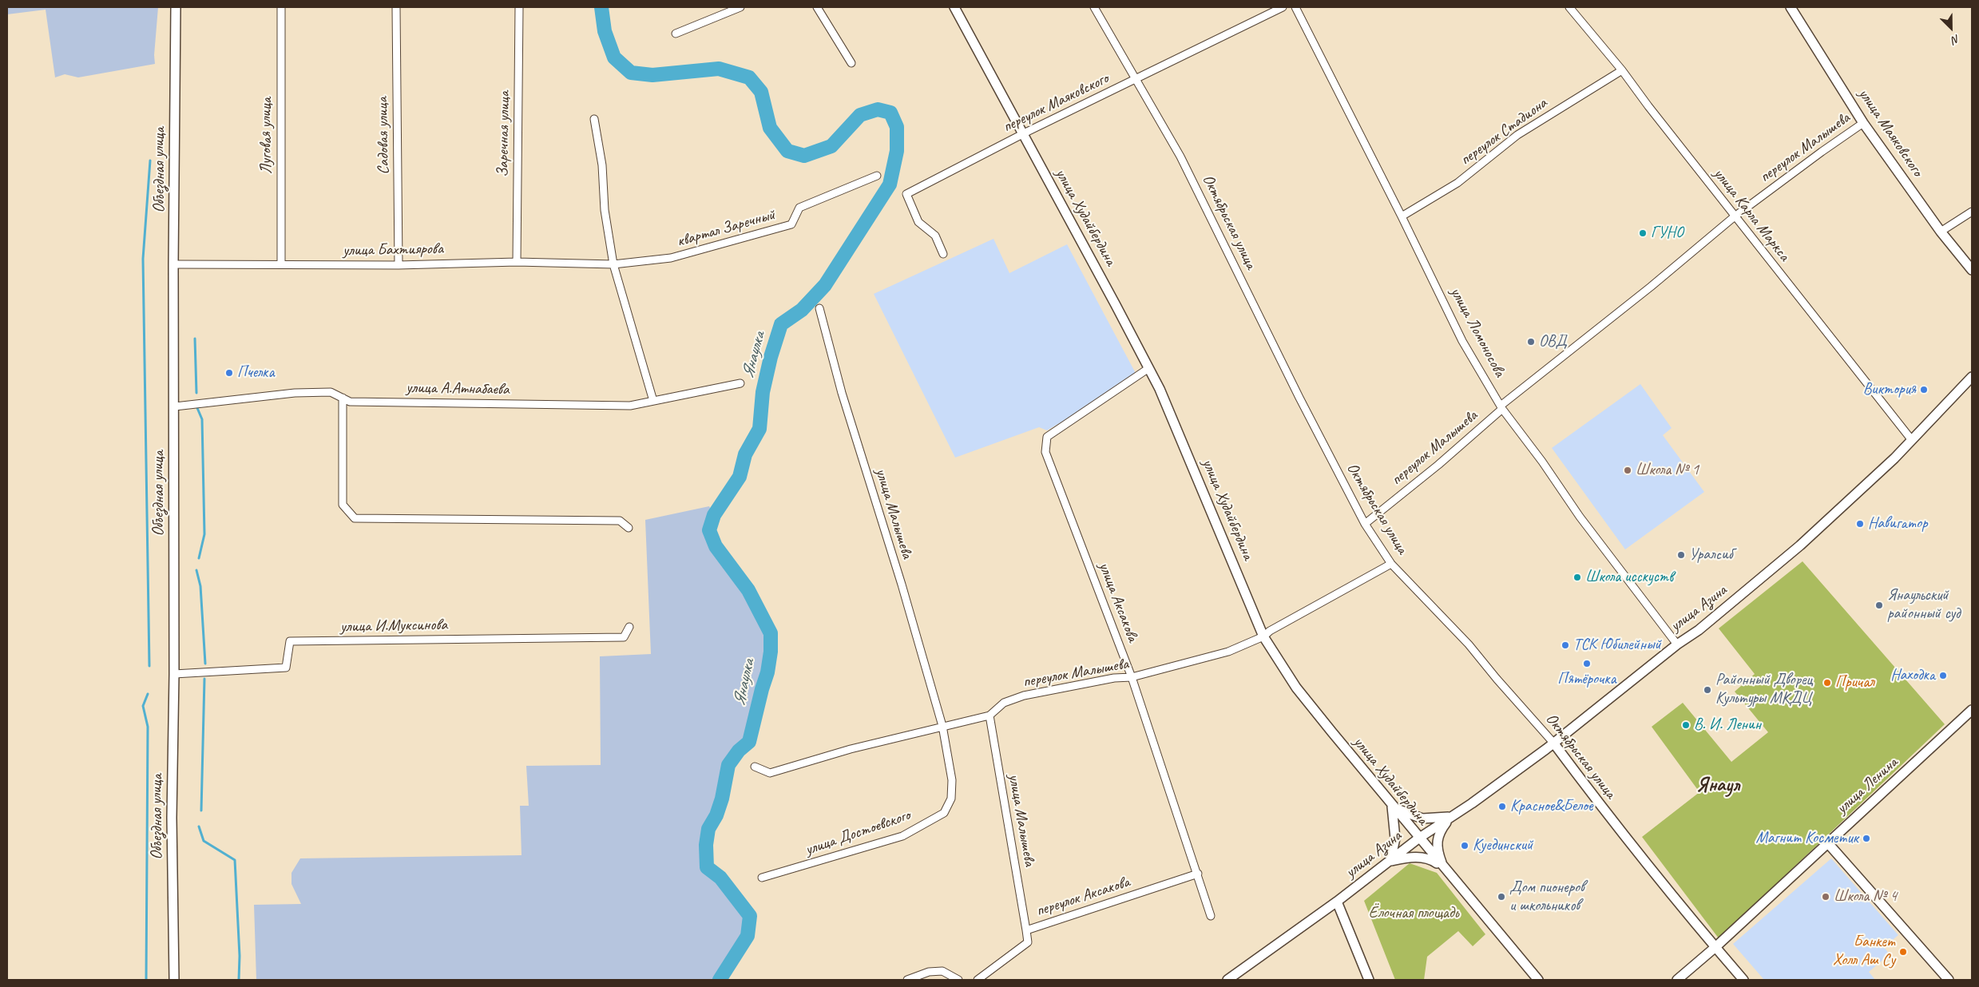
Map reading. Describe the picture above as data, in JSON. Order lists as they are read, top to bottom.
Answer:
{
  "streets": {
    "street": [
      "переулок Маяковского",
      "переулок Стадиона",
      "улица Маяковского",
      "Заречная улица",
      "Луговая улица",
      "Садовая улица",
      "переулок Малышева",
      "Объездная улица",
      "улица Карла Маркса",
      "улица Худайбердина",
      "Октябрьская улица",
      "квартал Заречный",
      "улица Бахтиярова",
      "улица Ломоносова",
      "улица А.Атнабаева",
      "улица Малышева",
      "улица Аксакова",
      "улица Азина",
      "улица И.Муксинова",
      "улица Ленина",
      "улица Достоевского",
      "переулок Аксакова"
    ]
  },
  "crossings": [
    ["переулок Маяковского", "улица Худайбердина"],
    ["переулок Маяковского", "Октябрьская улица"],
    ["переулок Стадиона", "улица Карла Маркса"],
    ["переулок Стадиона", "улица Ломоносова"],
    ["улица Маяковского", "переулок Малышева"],
    ["Заречная улица", "улица Бахтиярова"],
    ["Луговая улица", "улица Бахтиярова"],
    ["Садовая улица", "улица Бахтиярова"],
    ["переулок Малышева", "улица Карла Маркса"],
    ["переулок Малышева", "улица Худайбердина"],
    ["переулок Малышева", "Октябрьская улица"],
    ["переулок Малышева", "улица Ломоносова"],
    ["переулок Малышева", "улица Малышева"],
    ["переулок Малышева", "улица Аксакова"],
    ["переулок Малышева", "улица Достоевского"],
    ["Объездная улица", "улица Бахтиярова"],
    ["Объездная улица", "улица А.Атнабаева"],
    ["Объездная улица", "улица И.Муксинова"],
    ["улица Карла Маркса", "улица Азина"],
    ["улица Худайбердина", "улица Аксакова"],
    ["улица Худайбердина", "улица Азина"],
    ["Октябрьская улица", "улица Азина"],
    ["Октябрьская улица", "улица Ленина"],
    ["квартал Заречный", "улица Бахтиярова"],
    ["улица Ломоносова", "улица Азина"],
    ["улица Малышева", "улица Достоевского"],
    ["улица Малышева", "переулок Аксакова"],
    ["улица Аксакова", "переулок Аксакова"]
  ],
  "districts": ["Янаул"],
  "water": ["Янаулка"],
  "parks": ["Ёлочная площадь"],
  "places": [
    "ГУНО",
    "ОВД",
    "Пчелка",
    "Виктория",
    "Школа № 1",
    "Навигатор",
    "Уралсиб",
    "Школа исскуств",
    "Янаульский районный суд",
    "ТСК Юбилейный",
    "Пятёрочка",
    "Находка",
    "Причал",
    "Районный Дворец Культуры МКДЦ",
    "В. И. Ленин",
    "Красное&Белое",
    "Магнит Косметик",
    "Куединский",
    "Дом пионеров и школьников",
    "Школа № 4",
    "Банкет Холл Аш Су"
  ],
  "north": "bottom right"
}
